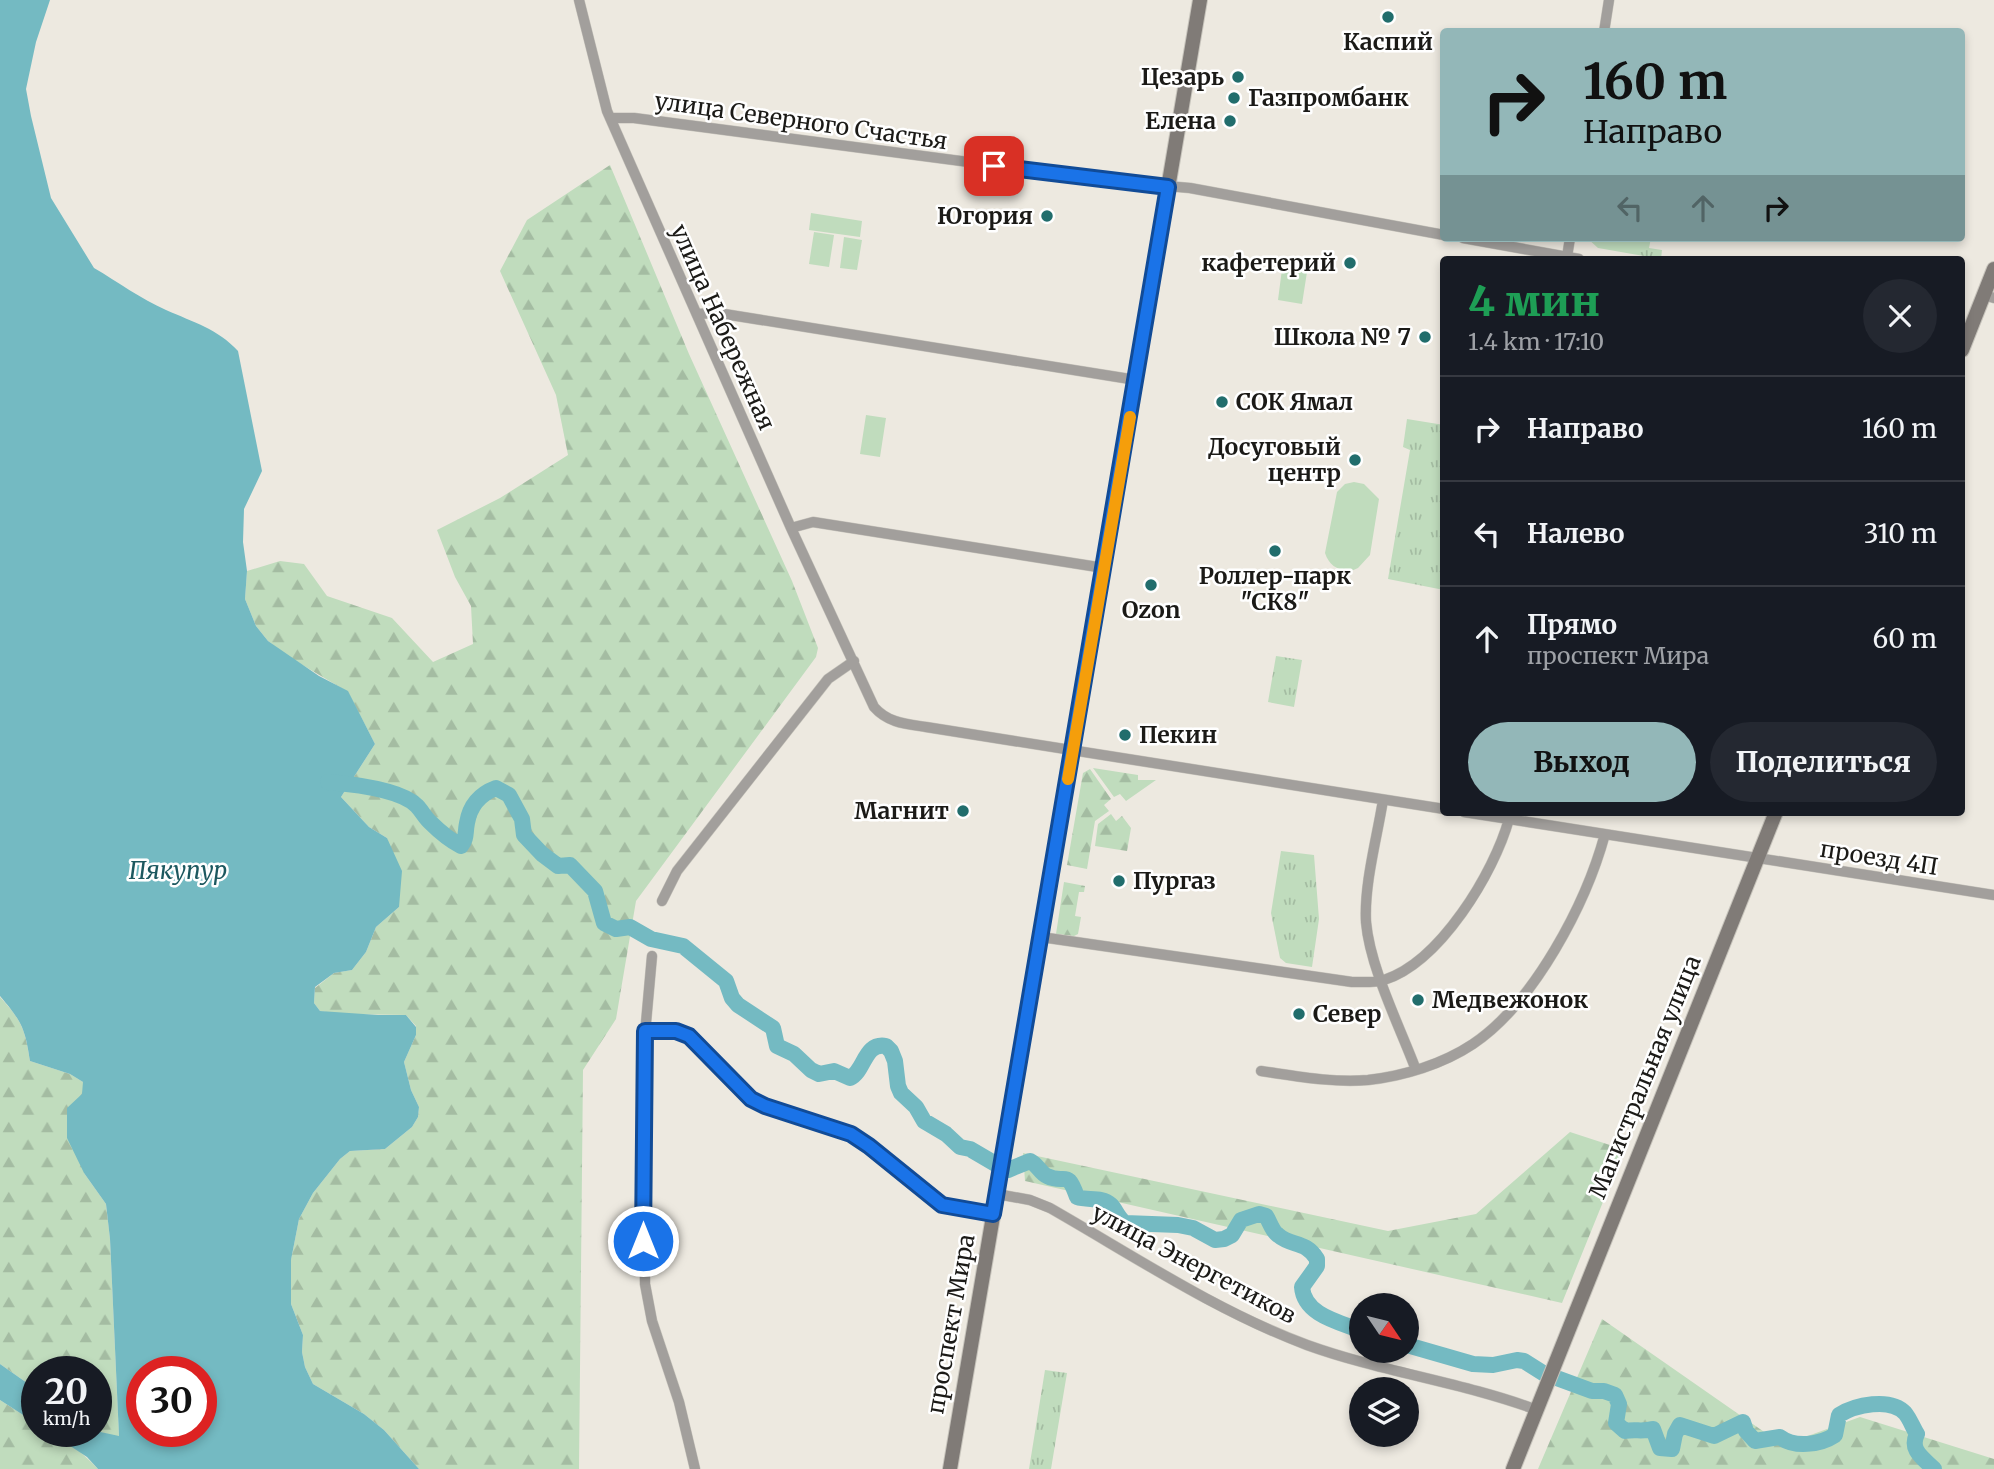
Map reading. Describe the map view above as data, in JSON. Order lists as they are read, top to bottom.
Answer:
{
  "streets": {
    "main road": ["Магистральная улица", "проспект Мира"],
    "street": [
      "улица Северного Счастья",
      "улица Набережная",
      "проезд 4П",
      "улица Энергетиков"
    ]
  },
  "crossings": [
    ["улица Северного Счастья", "улица Набережная"],
    ["проезд 4П", "Магистральная улица"],
    ["Магистральная улица", "улица Энергетиков"],
    ["улица Энергетиков", "проспект Мира"]
  ],
  "water": ["Пякупур"],
  "places": [
    "Каспий",
    "Цезарь",
    "Газпромбанк",
    "Елена",
    "Югория",
    "кафетерий",
    "Школа № 7",
    "СОК Ямал",
    "Досуговый центр",
    "Роллер-парк \"СК8\"",
    "Ozon",
    "Пекин",
    "Магнит",
    "Пургаз",
    "Медвежонок",
    "Север"
  ],
  "north": "bottom right",
  "page": {
    "turn": ["160 m", "Направо"],
    "heading": ["4 мин", "1.4 km · 17:10"],
    "list": [
      {
        "name": "Направо",
        "value": "160 m"
      },
      {
        "name": "Налево",
        "value": "310 m"
      },
      {
        "name": "Прямо",
        "note": "проспект Мира",
        "value": "60 m"
      }
    ],
    "buttons": ["Выход", "Поделиться"],
    "speed": "20 km/h",
    "limit": "30"
  }
}
